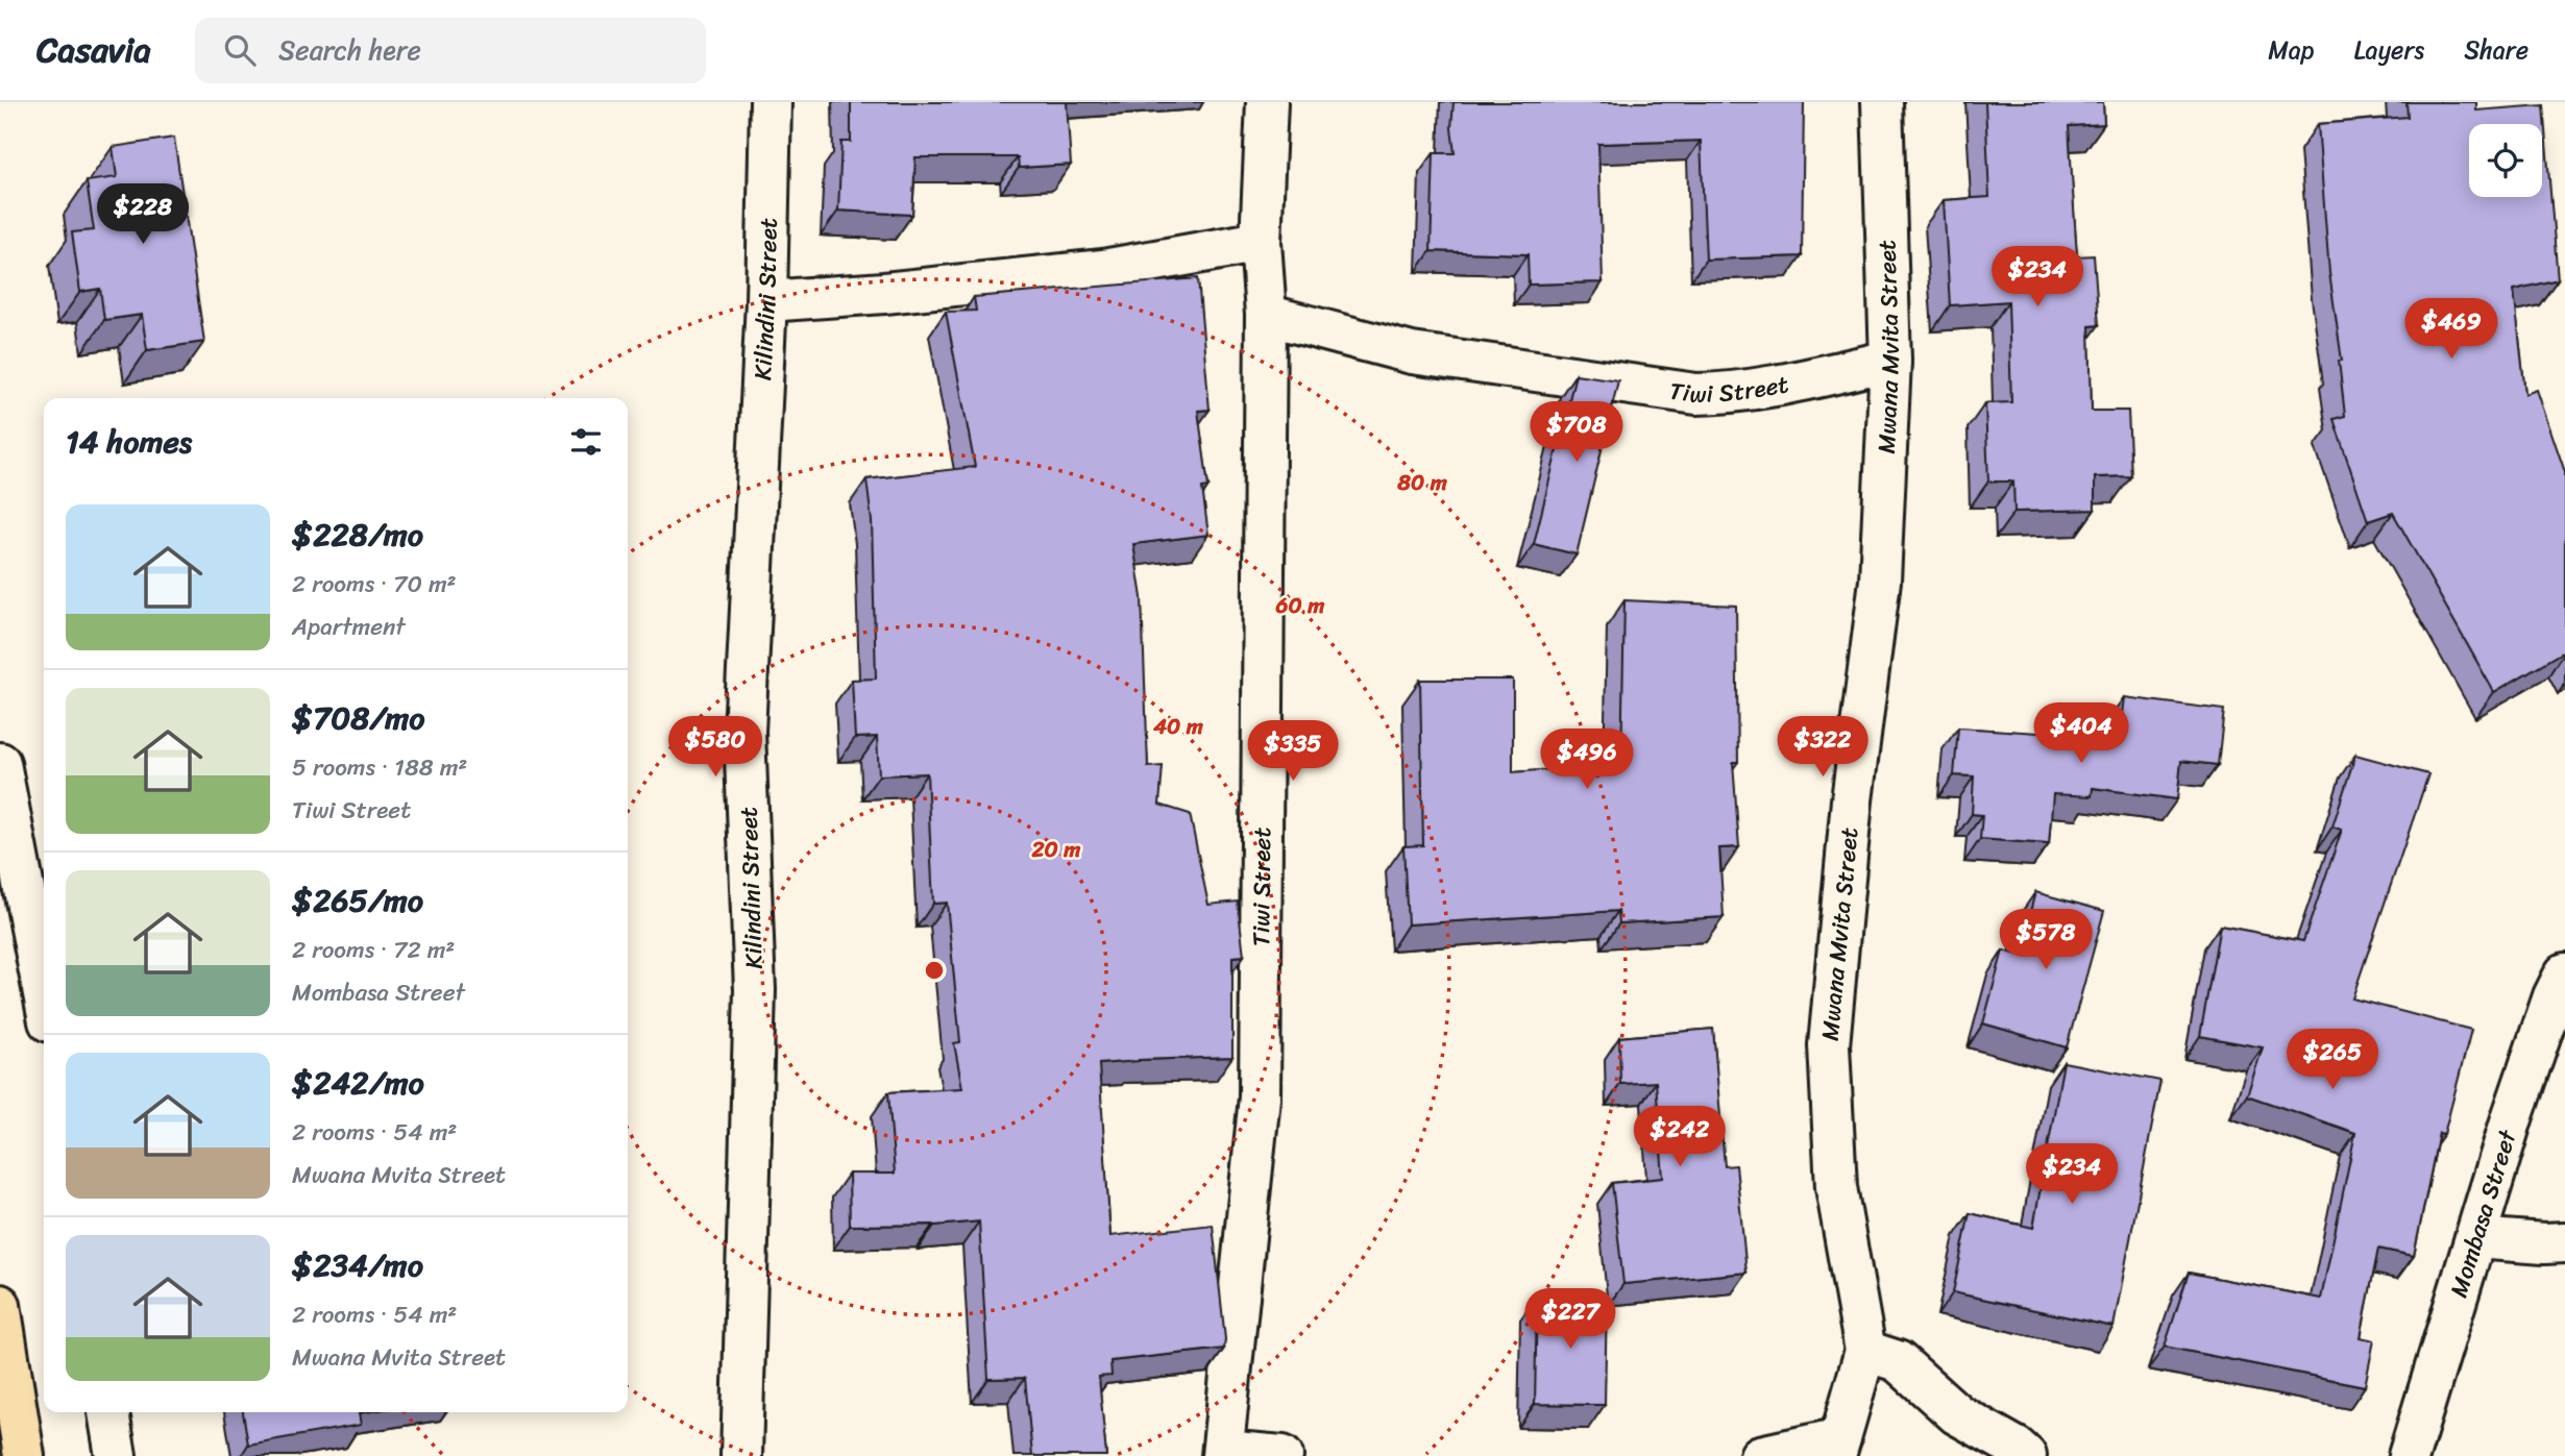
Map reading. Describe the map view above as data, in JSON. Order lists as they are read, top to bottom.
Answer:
{
  "streets": {
    "street": [
      "Kilindini Street",
      "Mwana Mvita Street",
      "Tiwi Street",
      "Mombasa Street"
    ]
  },
  "crossings": [
    ["Mwana Mvita Street", "Tiwi Street"]
  ],
  "page": {
    "header": "Casavia",
    "search": "Search here",
    "nav": ["Map", "Layers", "Share"],
    "price": [
      "$228",
      "$234",
      "$469",
      "$708",
      "$404",
      "$580",
      "$322",
      "$335",
      "$496",
      "$578",
      "$265",
      "$242",
      "$234",
      "$227"
    ],
    "heading": "14 homes",
    "list": [
      {
        "name": "$228/mo",
        "note": "2 rooms · 70 m² · Apartment"
      },
      {
        "name": "$708/mo",
        "note": "5 rooms · 188 m² · Tiwi Street"
      },
      {
        "name": "$265/mo",
        "note": "2 rooms · 72 m² · Mombasa Street"
      },
      {
        "name": "$242/mo",
        "note": "2 rooms · 54 m² · Mwana Mvita Street"
      },
      {
        "name": "$234/mo",
        "note": "2 rooms · 54 m² · Mwana Mvita Street"
      }
    ]
  },
  "rings": [
    "80 m",
    "60 m",
    "40 m",
    "20 m"
  ]
}
